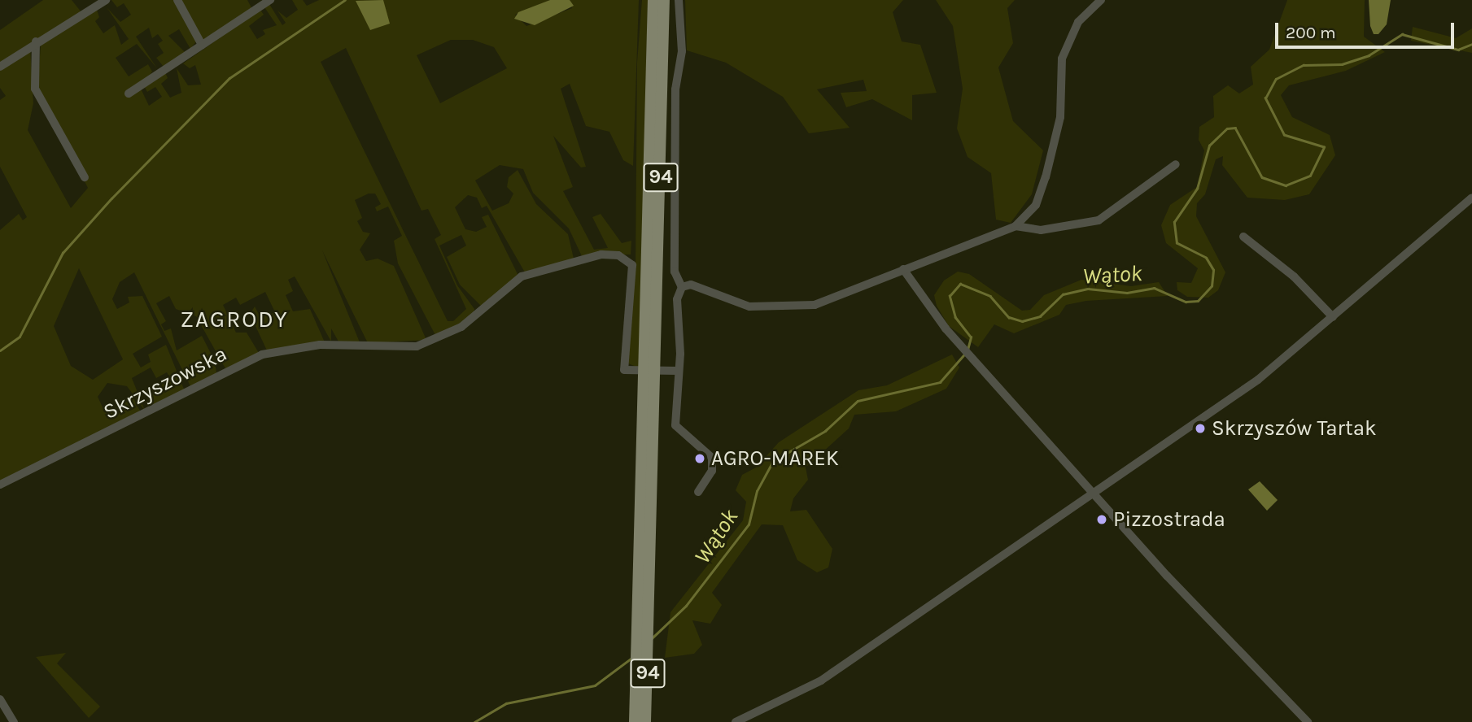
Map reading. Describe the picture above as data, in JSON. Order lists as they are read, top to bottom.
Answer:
{
  "streets": {
    "main road": ["94"],
    "street": ["Skrzyszowska"]
  },
  "districts": ["ZAGRODY"],
  "water": ["Wątok"],
  "places": ["Skrzyszów Tartak", "AGRO-MAREK", "Pizzostrada"],
  "scale_bar": "200 m"
}
